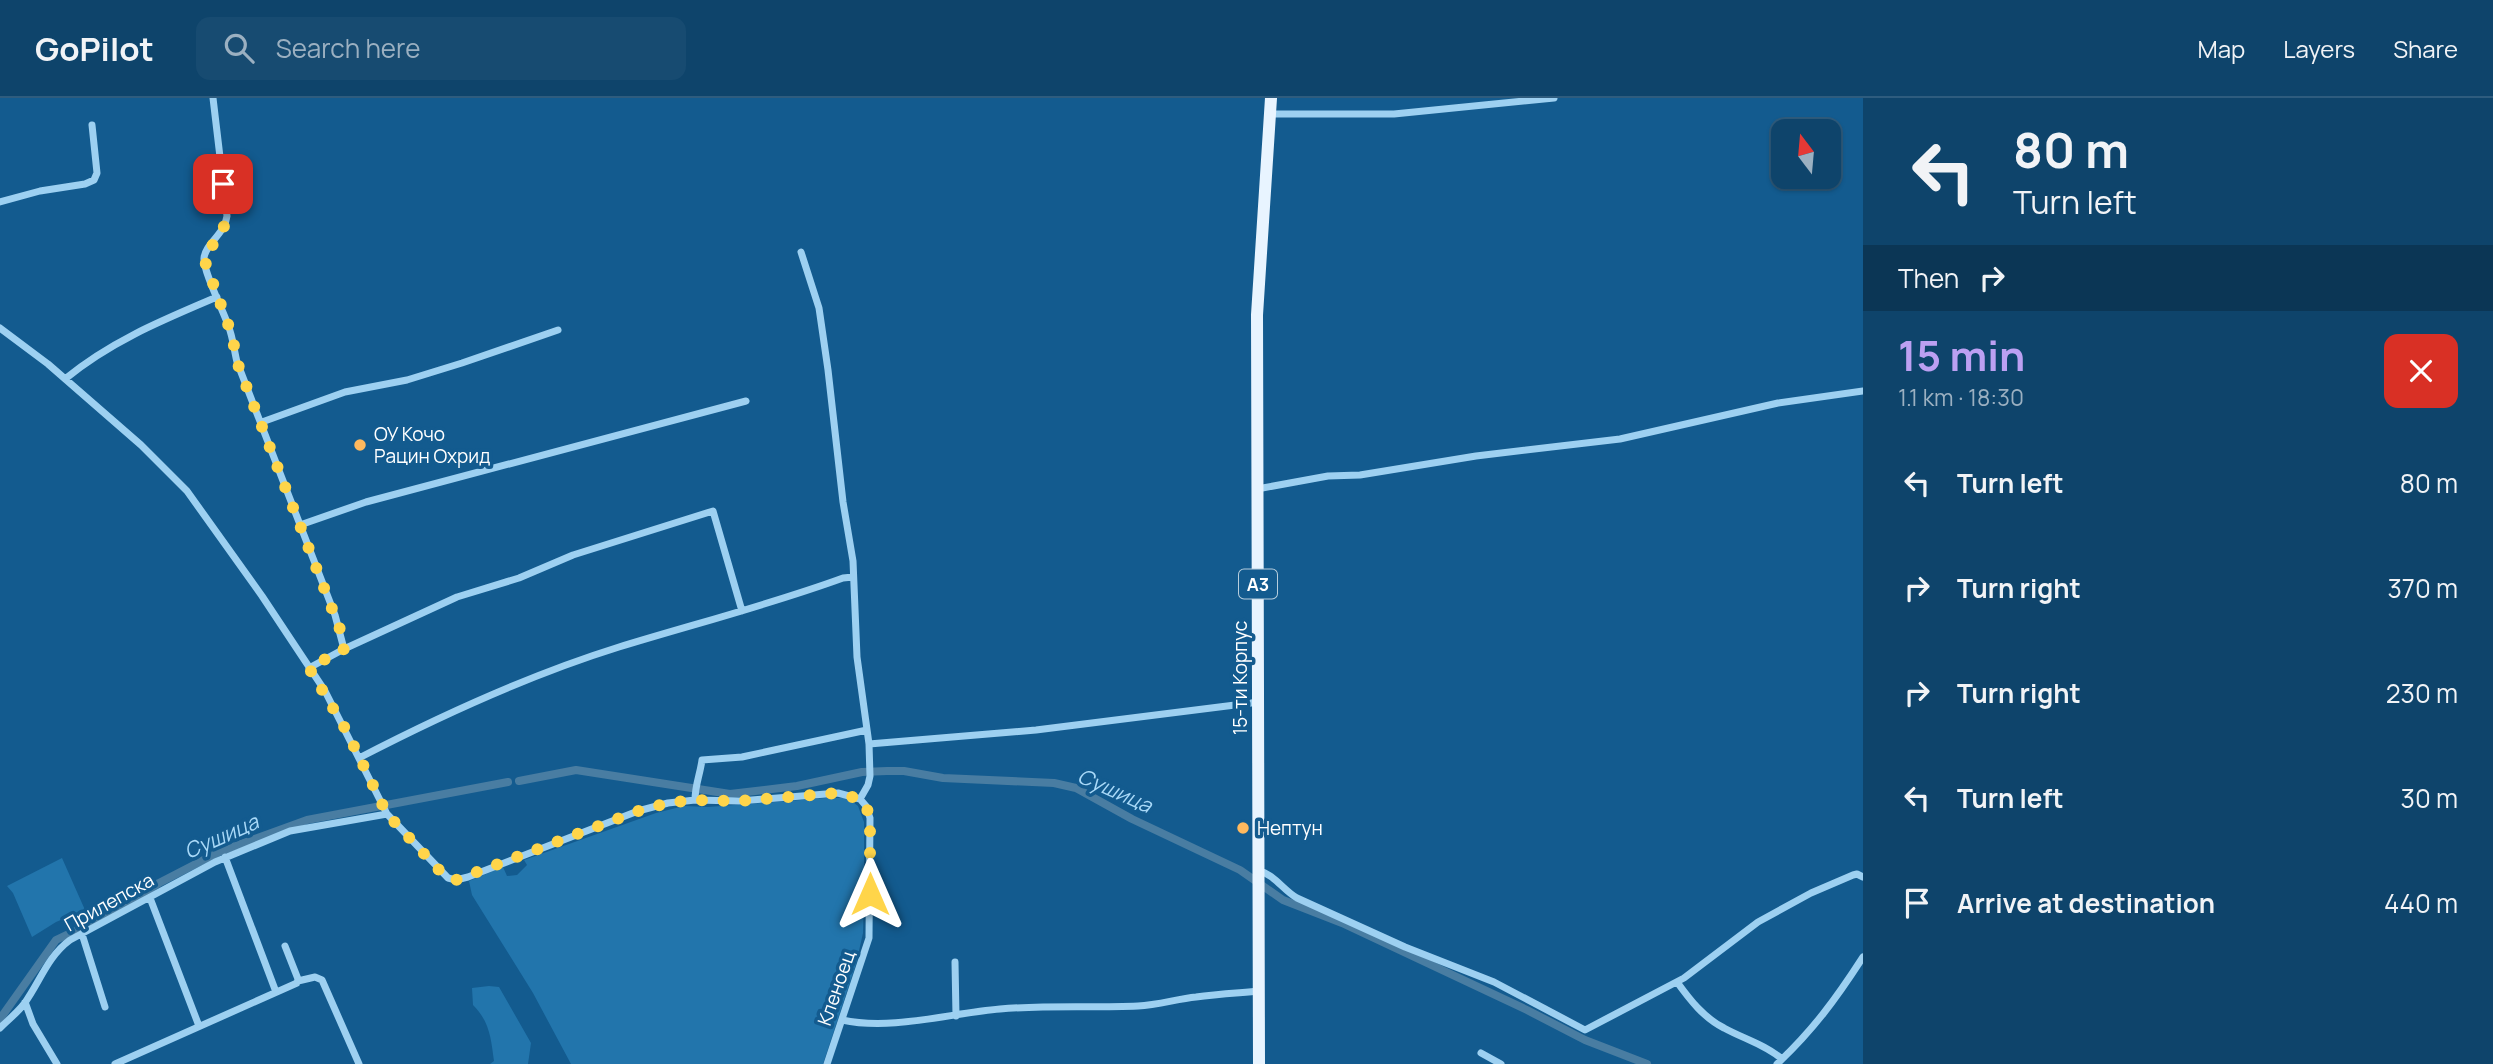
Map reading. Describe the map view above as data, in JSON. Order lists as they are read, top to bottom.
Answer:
{
  "streets": {
    "main road": ["A3", "15-ти Корпус"],
    "street": ["Прилепска", "Кленоец"]
  },
  "crossings": [
    ["A3", "15-ти Корпус"]
  ],
  "water": ["Сушица"],
  "places": ["ОУ Кочо Рацин Охрид", "Нептун"],
  "north": "top",
  "page": {
    "header": "GoPilot",
    "search": "Search here",
    "nav": ["Map", "Layers", "Share"],
    "turn": ["80 m", "Turn left"],
    "then": "Then",
    "heading": ["15 min", "1.1 km · 18:30"],
    "list": [
      {
        "name": "Turn left",
        "value": "80 m"
      },
      {
        "name": "Turn right",
        "value": "370 m"
      },
      {
        "name": "Turn right",
        "value": "230 m"
      },
      {
        "name": "Turn left",
        "value": "30 m"
      },
      {
        "name": "Arrive at destination",
        "value": "440 m"
      }
    ]
  }
}
